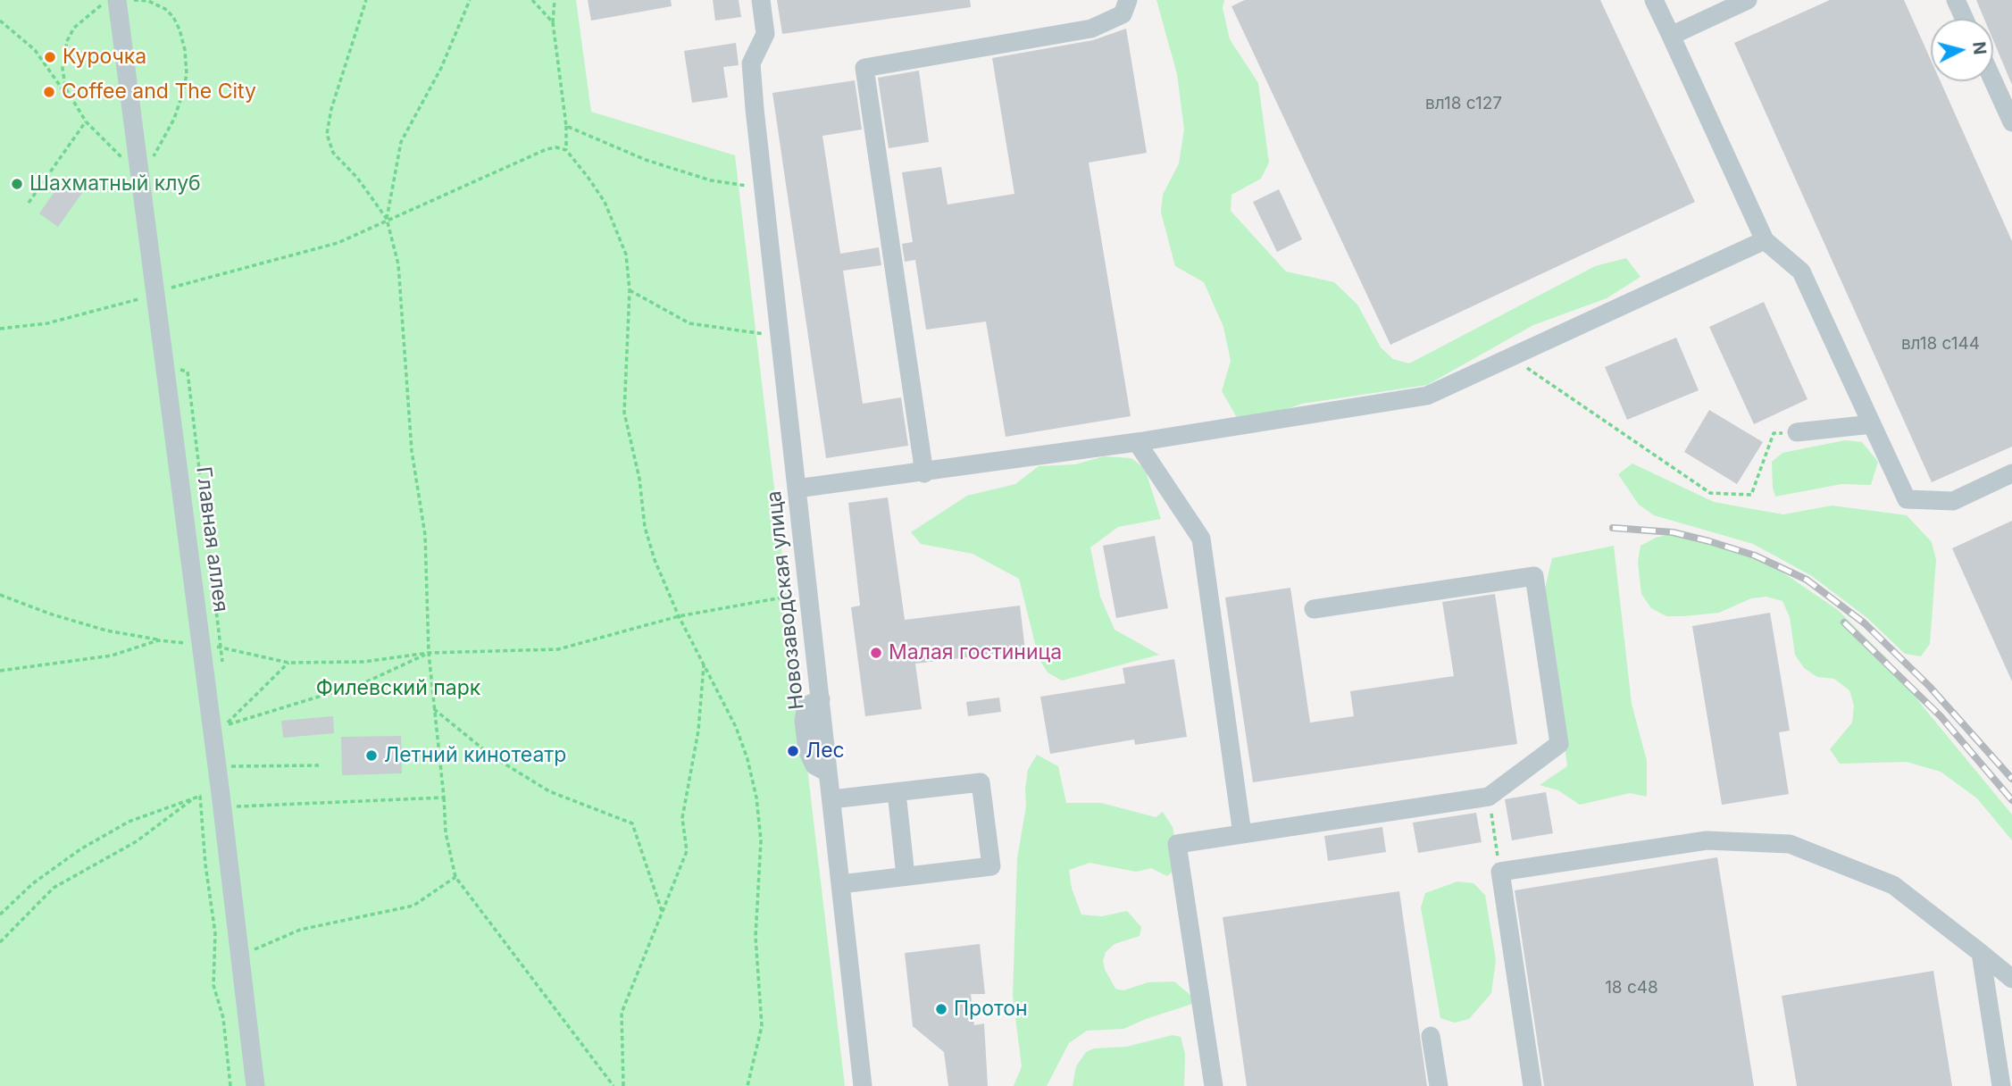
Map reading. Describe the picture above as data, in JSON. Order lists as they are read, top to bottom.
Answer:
{
  "streets": {
    "street": ["Главная аллея", "Новозаводская улица"]
  },
  "parks": ["Филевский парк"],
  "places": [
    "Курочка",
    "Coffee and The City",
    "Шахматный клуб",
    "Малая гостиница",
    "Лес",
    "Летний кинотеатр",
    "Протон"
  ],
  "house_numbers": ["вл18 с127", "вл18 с144", "18 с48"],
  "north": "right"
}
